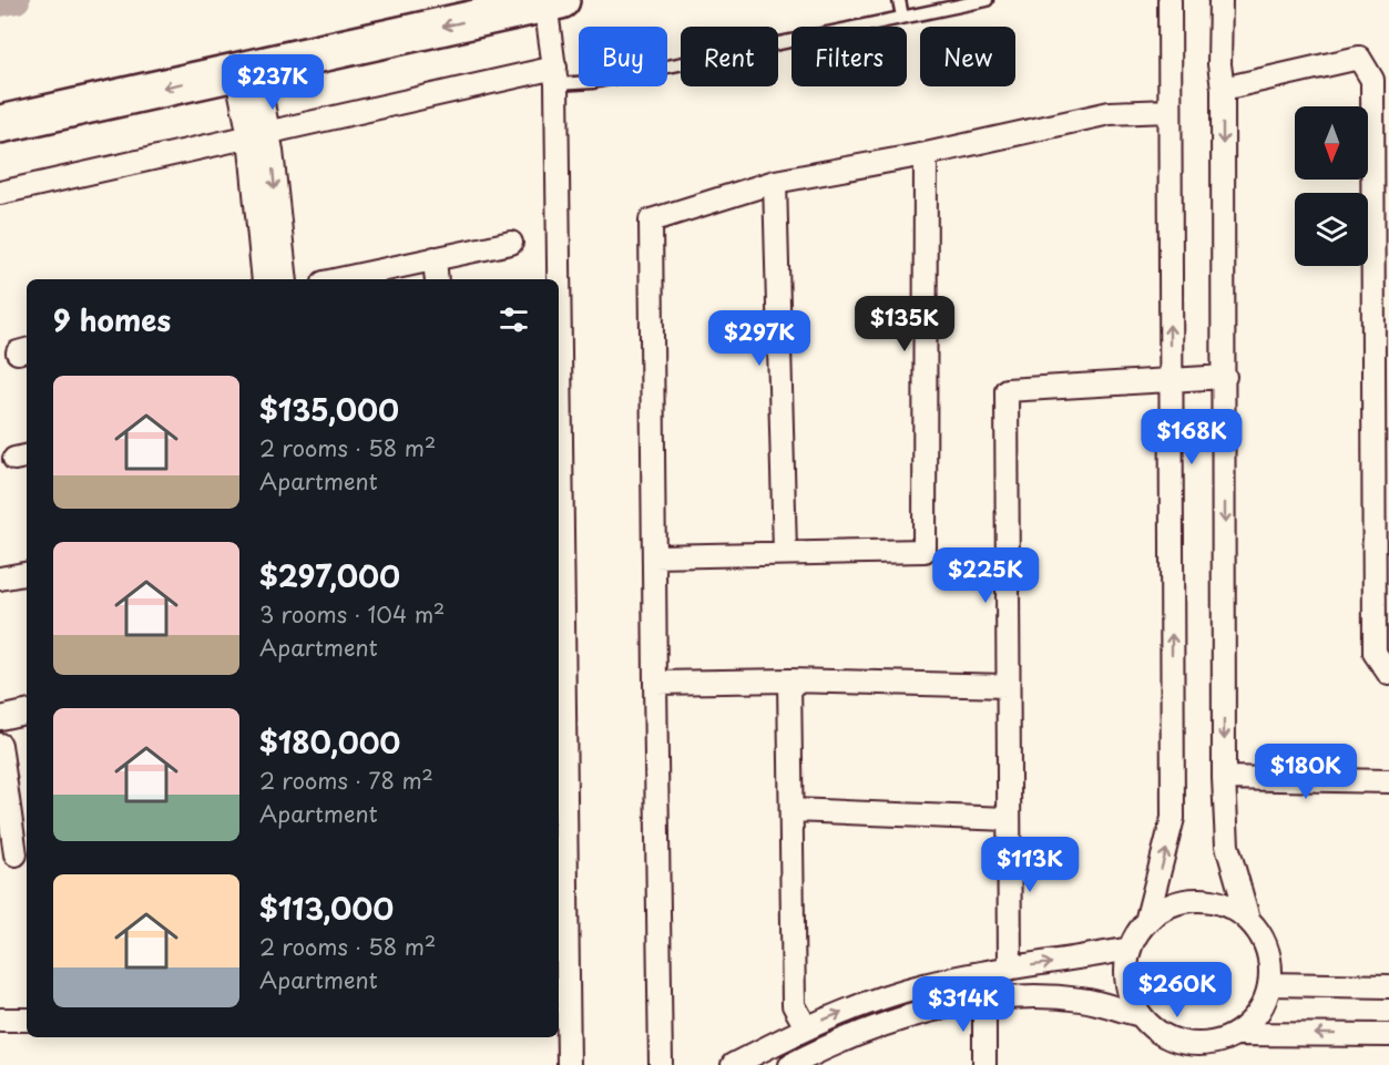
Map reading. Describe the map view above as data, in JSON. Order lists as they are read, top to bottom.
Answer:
{
  "north": "bottom",
  "page": {
    "chip": [
      "Buy",
      "Rent",
      "Filters",
      "New"
    ],
    "price": [
      "$237K",
      "$135K",
      "$297K",
      "$168K",
      "$225K",
      "$180K",
      "$113K",
      "$260K",
      "$314K"
    ],
    "heading": "9 homes",
    "list": [
      {
        "name": "$135,000",
        "note": "2 rooms · 58 m² · Apartment"
      },
      {
        "name": "$297,000",
        "note": "3 rooms · 104 m² · Apartment"
      },
      {
        "name": "$180,000",
        "note": "2 rooms · 78 m² · Apartment"
      },
      {
        "name": "$113,000",
        "note": "2 rooms · 58 m² · Apartment"
      }
    ]
  }
}
